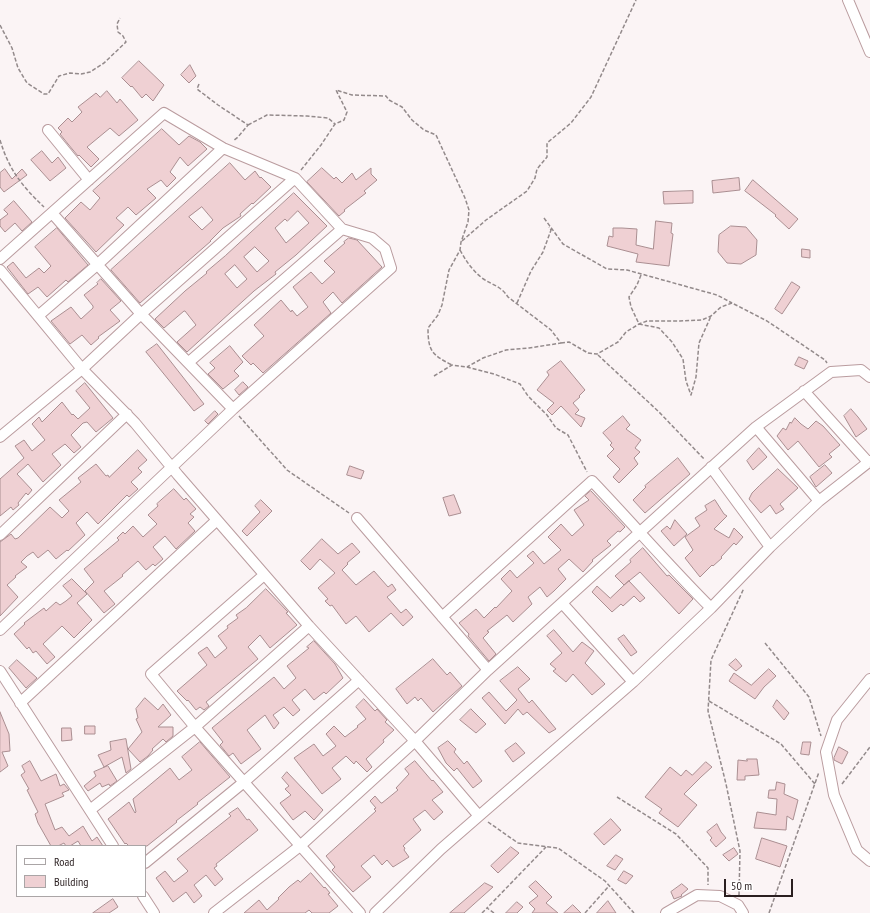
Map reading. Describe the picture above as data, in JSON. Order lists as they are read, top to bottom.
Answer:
{
  "legend": ["Road", "Building"],
  "scale_bar": "50 m"
}
